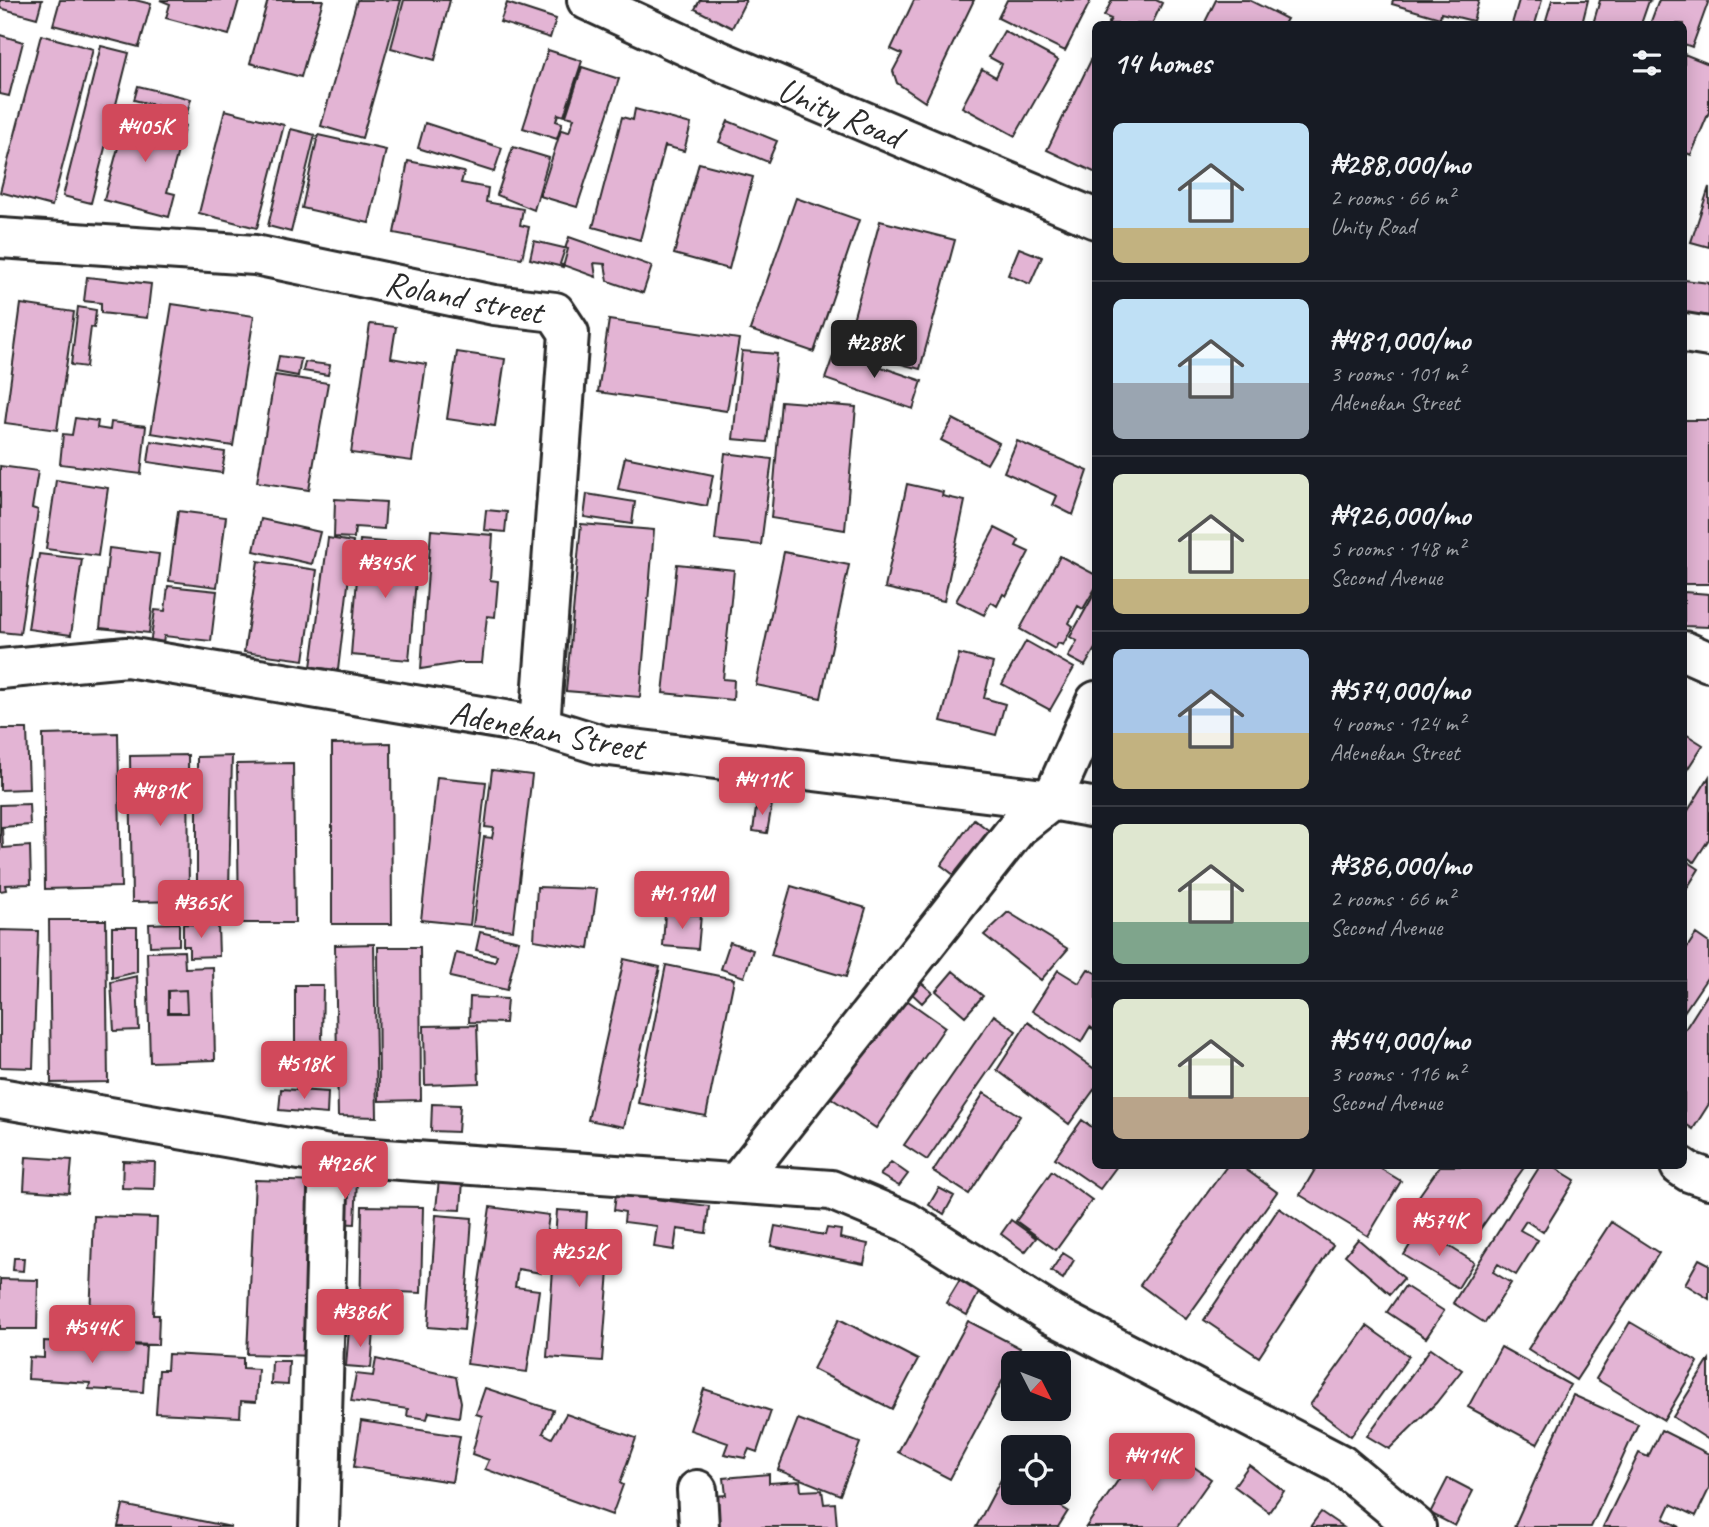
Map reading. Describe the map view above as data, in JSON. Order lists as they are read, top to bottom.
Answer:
{
  "streets": {
    "street": ["Unity Road", "Roland street", "Adenekan Street"]
  },
  "crossings": [
    ["Roland street", "Adenekan Street"]
  ],
  "north": "bottom right",
  "page": {
    "heading": "14 homes",
    "price": [
      "₦405K",
      "₦288K",
      "₦345K",
      "₦411K",
      "₦481K",
      "₦1.19M",
      "₦365K",
      "₦518K",
      "₦926K",
      "₦574K",
      "₦252K",
      "₦386K",
      "₦544K",
      "₦414K"
    ],
    "list": [
      {
        "name": "₦288,000/mo",
        "note": "2 rooms · 66 m² · Unity Road"
      },
      {
        "name": "₦481,000/mo",
        "note": "3 rooms · 101 m² · Adenekan Street"
      },
      {
        "name": "₦926,000/mo",
        "note": "5 rooms · 148 m² · Second Avenue"
      },
      {
        "name": "₦574,000/mo",
        "note": "4 rooms · 124 m² · Adenekan Street"
      },
      {
        "name": "₦386,000/mo",
        "note": "2 rooms · 66 m² · Second Avenue"
      },
      {
        "name": "₦544,000/mo",
        "note": "3 rooms · 116 m² · Second Avenue"
      }
    ]
  }
}
